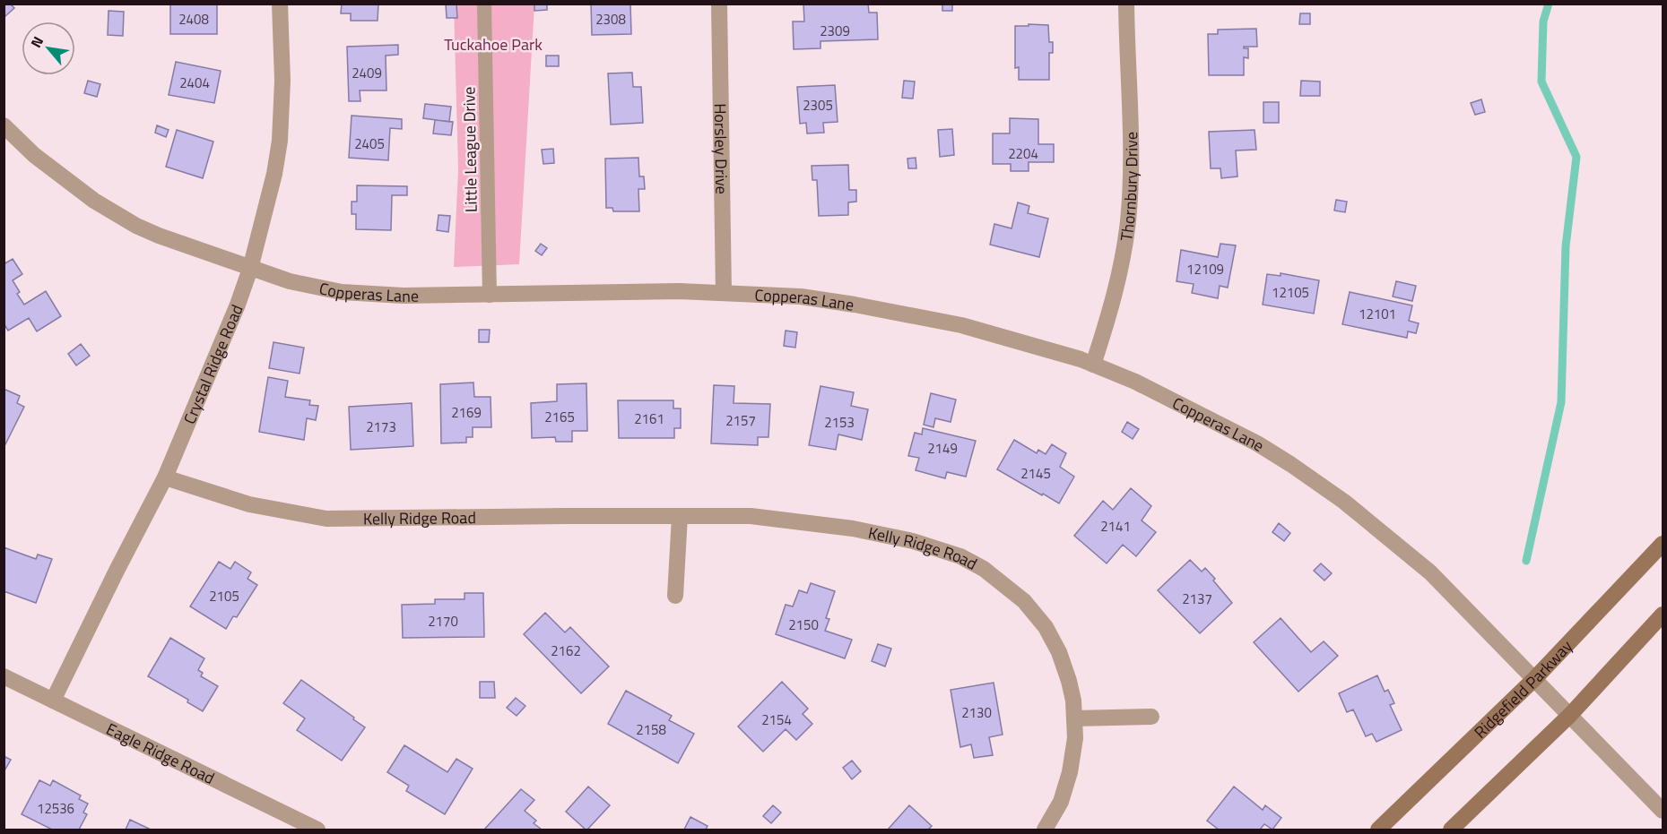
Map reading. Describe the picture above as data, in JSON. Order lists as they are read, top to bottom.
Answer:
{
  "streets": {
    "main road": ["Ridgefield Parkway"],
    "street": [
      "Horsley Drive",
      "Thornbury Drive",
      "Copperas Lane",
      "Crystal Ridge Road",
      "Kelly Ridge Road",
      "Eagle Ridge Road"
    ],
    "lane": ["Little League Drive"]
  },
  "crossings": [
    ["Horsley Drive", "Copperas Lane"],
    ["Little League Drive", "Copperas Lane"],
    ["Thornbury Drive", "Copperas Lane"],
    ["Copperas Lane", "Crystal Ridge Road"],
    ["Copperas Lane", "Ridgefield Parkway"],
    ["Crystal Ridge Road", "Kelly Ridge Road"],
    ["Crystal Ridge Road", "Eagle Ridge Road"]
  ],
  "parks": ["Tuckahoe Park"],
  "house_numbers": [
    "2408",
    "2308",
    "2309",
    "2409",
    "2404",
    "2305",
    "2405",
    "2204",
    "12109",
    "12105",
    "12101",
    "2169",
    "2165",
    "2161",
    "2157",
    "2153",
    "2173",
    "2149",
    "2145",
    "2141",
    "2105",
    "2137",
    "2170",
    "2150",
    "2162",
    "2130",
    "2154",
    "2158",
    "12536"
  ],
  "north": "top left"
}
